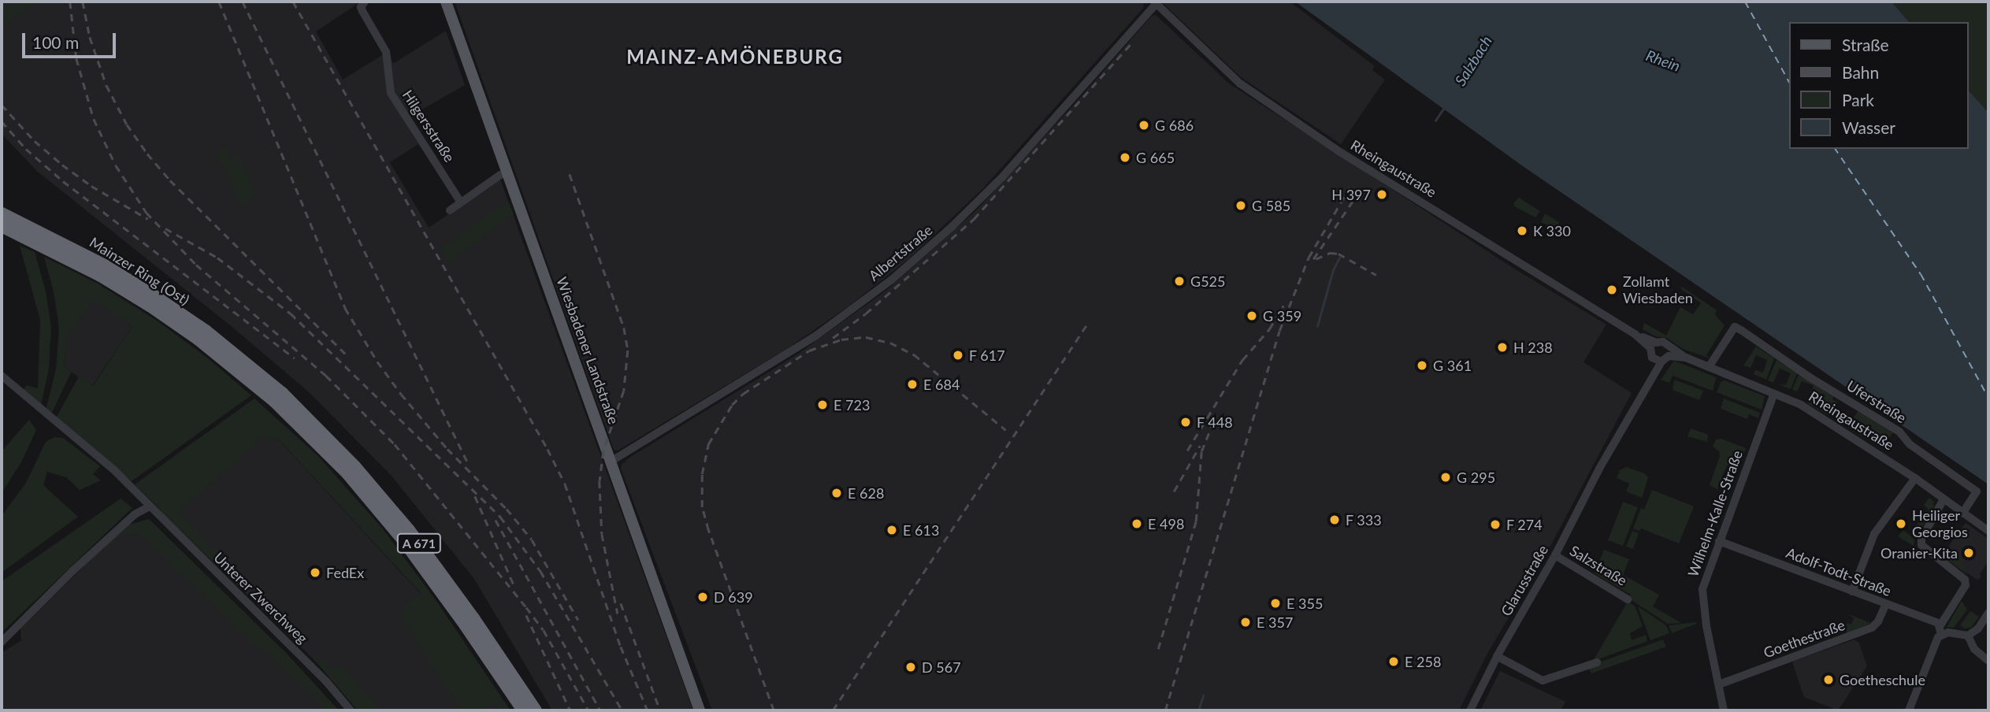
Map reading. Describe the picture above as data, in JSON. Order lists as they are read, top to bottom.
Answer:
{
  "streets": {
    "highway": ["Mainzer Ring (Ost)", "A 671"],
    "main road": ["Wiesbadener Landstraße"],
    "street": [
      "Hilgersstraße",
      "Rheingaustraße",
      "Albertstraße",
      "Uferstraße",
      "Wilhelm-Kalle-Straße",
      "Salzstraße",
      "Adolf-Todt-Straße",
      "Glarusstraße",
      "Unterer Zwerchweg",
      "Goethestraße"
    ]
  },
  "crossings": [
    ["Rheingaustraße", "Albertstraße"],
    ["Rheingaustraße", "Uferstraße"],
    ["Rheingaustraße", "Wilhelm-Kalle-Straße"],
    ["Rheingaustraße", "Glarusstraße"],
    ["Albertstraße", "Wiesbadener Landstraße"],
    ["Mainzer Ring (Ost)", "A 671"],
    ["Wilhelm-Kalle-Straße", "Adolf-Todt-Straße"],
    ["Wilhelm-Kalle-Straße", "Goethestraße"],
    ["Salzstraße", "Glarusstraße"],
    ["Adolf-Todt-Straße", "Goethestraße"]
  ],
  "districts": ["MAINZ-AMÖNEBURG"],
  "water": ["Salzbach", "Rhein"],
  "places": [
    "G 686",
    "G 665",
    "H 397",
    "G 585",
    "K 330",
    "G525",
    "Zollamt Wiesbaden",
    "G 359",
    "H 238",
    "F 617",
    "G 361",
    "E 684",
    "E 723",
    "F 448",
    "G 295",
    "E 628",
    "F 333",
    "E 498",
    "Heiliger Georgios",
    "F 274",
    "E 613",
    "Oranier-Kita",
    "FedEx",
    "D 639",
    "E 355",
    "E 357",
    "E 258",
    "D 567",
    "Goetheschule"
  ],
  "legend": [
    "Straße",
    "Bahn",
    "Park",
    "Wasser"
  ],
  "scale_bar": "100 m"
}
